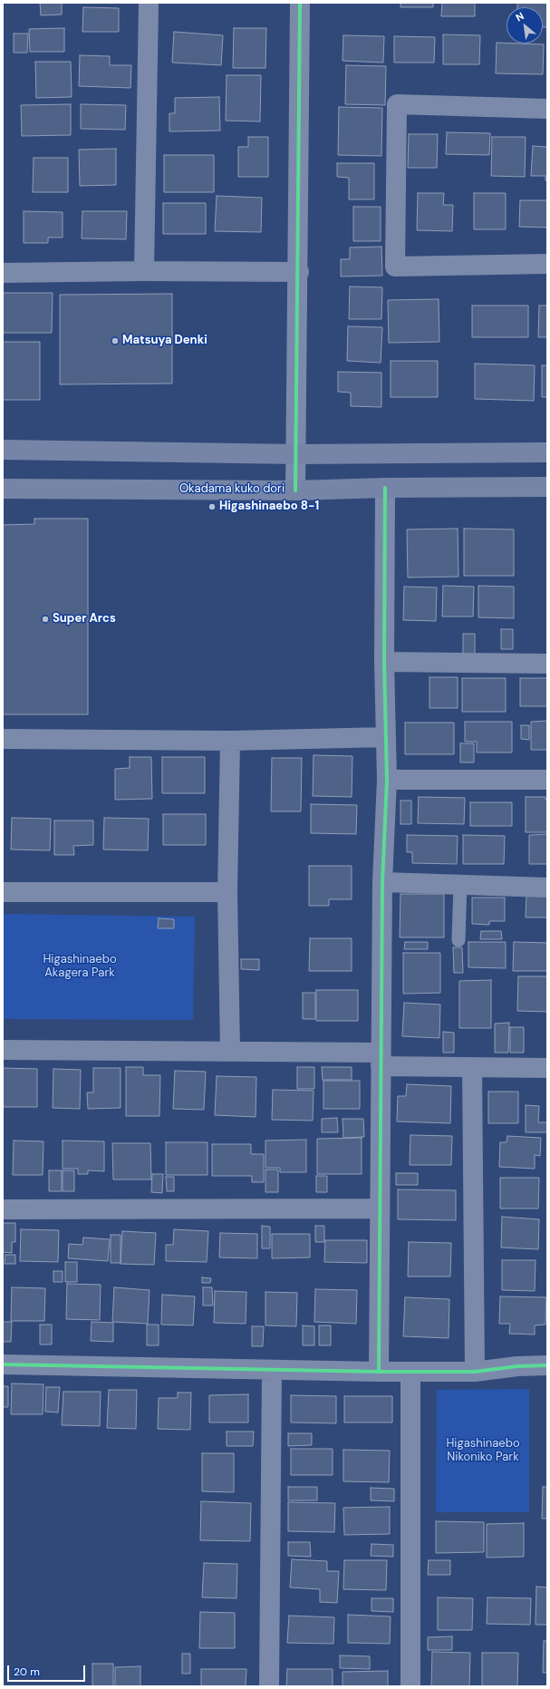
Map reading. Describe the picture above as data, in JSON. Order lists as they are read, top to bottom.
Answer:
{
  "streets": {
    "main road": ["Okadama kuko dori"]
  },
  "parks": ["Higashinaebo Akagera Park", "Higashinaebo Nikoniko Park"],
  "places": ["Matsuya Denki", "Higashinaebo 8-1", "Super Arcs"],
  "scale_bar": "20 m",
  "north": "top left"
}
